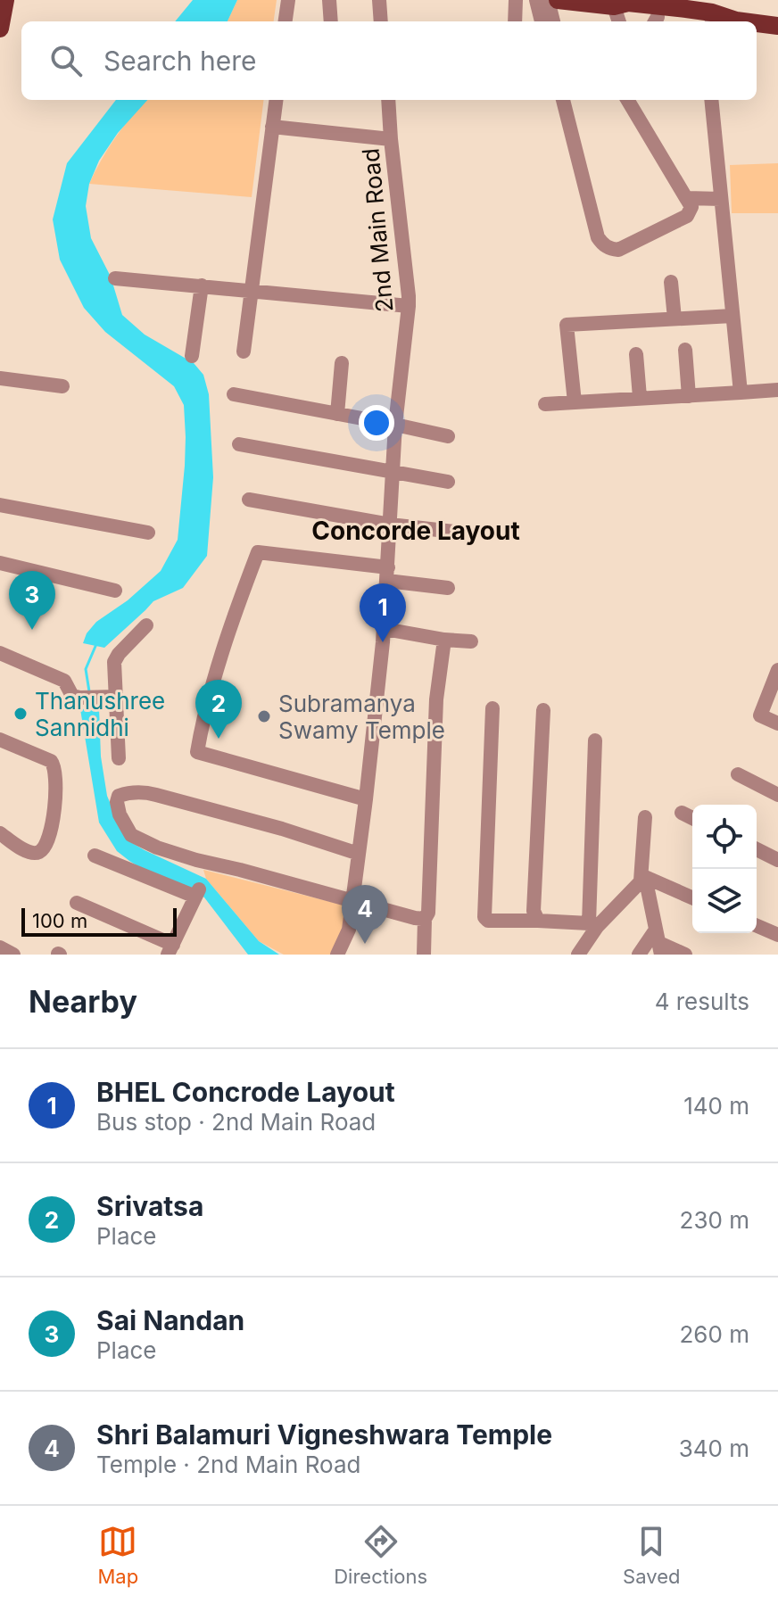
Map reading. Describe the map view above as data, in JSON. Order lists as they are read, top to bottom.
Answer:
{
  "streets": {
    "street": ["2nd Main Road"]
  },
  "districts": ["Concorde Layout"],
  "places": ["Thanushree Sannidhi", "Subramanya Swamy Temple"],
  "scale_bar": "100 m",
  "page": {
    "search": "Search here",
    "pins": [
      "3",
      "1",
      "2",
      "4"
    ],
    "scale": "100 m",
    "heading": ["Nearby", "4 results"],
    "list": [
      {
        "mark": "1",
        "name": "BHEL Concrode Layout",
        "note": "Bus stop · 2nd Main Road",
        "value": "140 m"
      },
      {
        "mark": "2",
        "name": "Srivatsa",
        "note": "Place",
        "value": "230 m"
      },
      {
        "mark": "3",
        "name": "Sai Nandan",
        "note": "Place",
        "value": "260 m"
      },
      {
        "mark": "4",
        "name": "Shri Balamuri Vigneshwara Temple",
        "note": "Temple · 2nd Main Road",
        "value": "340 m"
      }
    ],
    "nav": ["Map", "Directions", "Saved"]
  }
}
